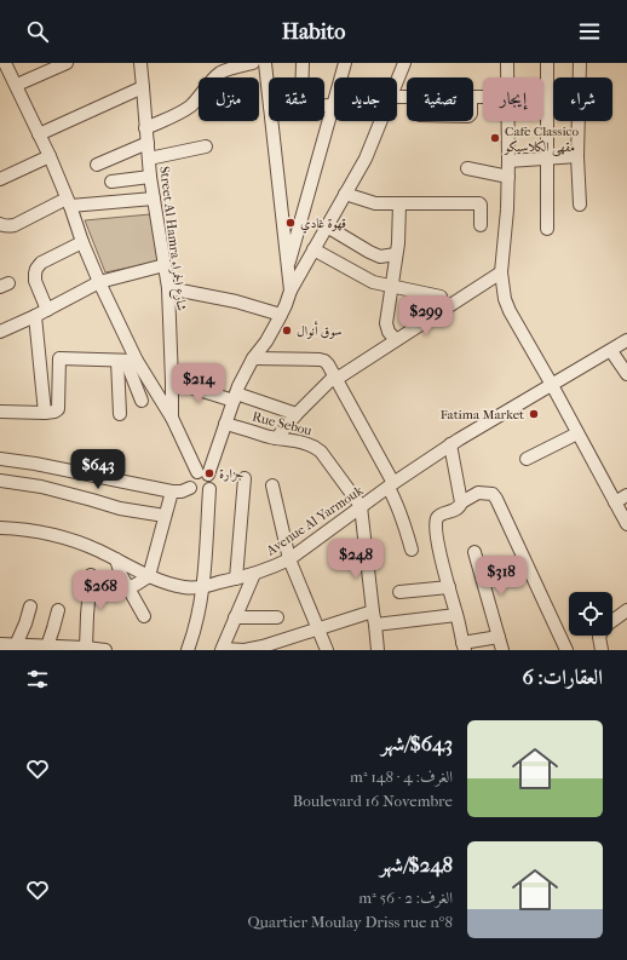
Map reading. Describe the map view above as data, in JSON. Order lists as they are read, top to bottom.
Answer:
{
  "streets": {
    "street": ["Street Al Hamra شارع الحمراء", "Rue Sebou", "Avenue Al Yarmouk"]
  },
  "crossings": [
    ["Rue Sebou", "Avenue Al Yarmouk"]
  ],
  "places": [
    "Cafe Classico مقهى الكلاسيكو",
    "قهوة غادي",
    "سوق أنوال",
    "Fatima Market",
    "جزارة"
  ],
  "page": {
    "header": "Habito",
    "chip": [
      "شراء",
      "إيجار",
      "تصفية",
      "جديد",
      "شقة",
      "منزل"
    ],
    "price": [
      "$299",
      "$214",
      "$643",
      "$248",
      "$318",
      "$268"
    ],
    "heading": "العقارات: 6",
    "list": [
      {
        "name": "$643/شهر",
        "note": "الغرف: 4 · 148 m² · Boulevard 16 Novembre"
      },
      {
        "name": "$248/شهر",
        "note": "الغرف: 2 · 56 m² · Quartier Moulay Driss rue n°8"
      }
    ]
  }
}
